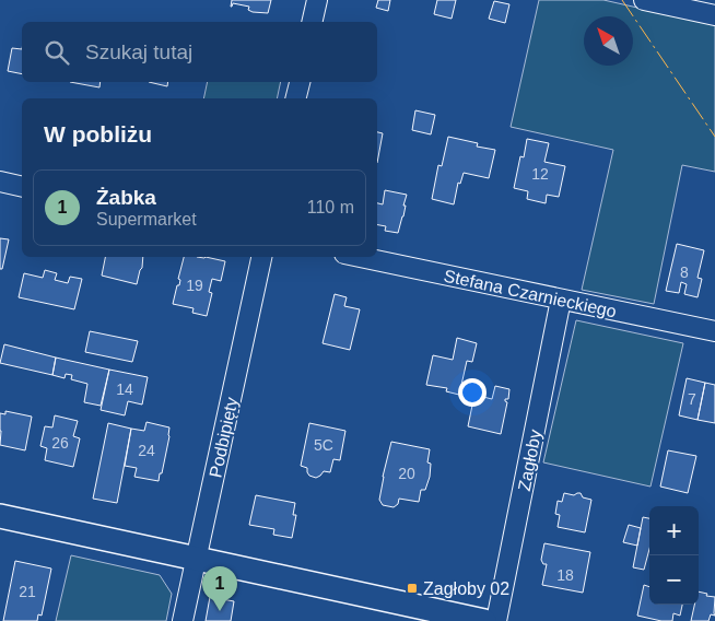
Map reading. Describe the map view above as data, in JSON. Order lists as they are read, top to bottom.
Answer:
{
  "streets": {
    "street": ["Stefana Czarnieckiego", "Podbipięty", "Zagłoby"]
  },
  "crossings": [
    ["Stefana Czarnieckiego", "Zagłoby"]
  ],
  "places": {
    "transit": ["Zagłoby 02"]
  },
  "house_numbers": [
    "12",
    "8",
    "19",
    "14",
    "7",
    "26",
    "5C",
    "24",
    "20",
    "18",
    "21"
  ],
  "north": "top left",
  "page": {
    "search": "Szukaj tutaj",
    "heading": "W pobliżu",
    "list": [
      {
        "mark": "1",
        "name": "Żabka",
        "note": "Supermarket",
        "value": "110 m"
      }
    ],
    "map_buttons": ["+", "−"],
    "pins": "1"
  }
}
